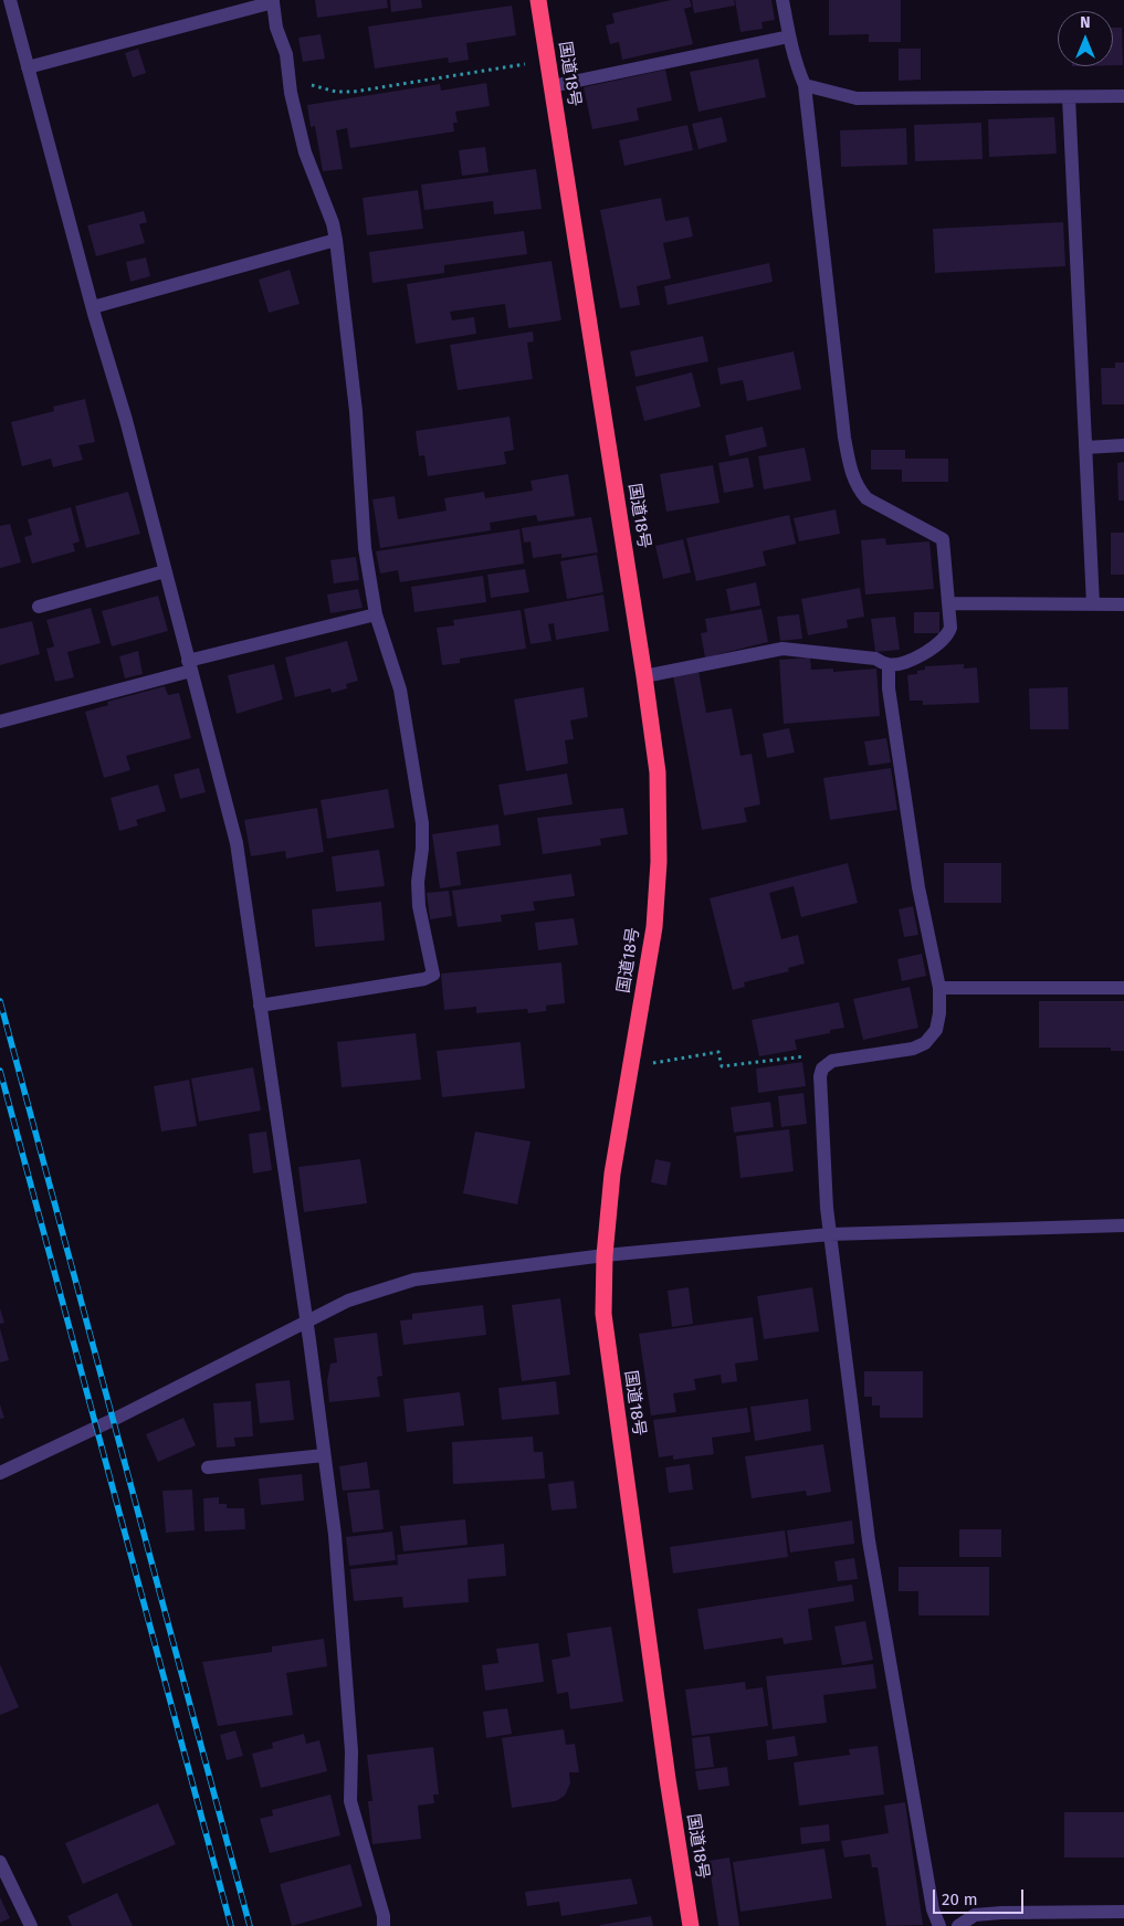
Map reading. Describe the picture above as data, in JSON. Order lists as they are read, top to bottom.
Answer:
{
  "streets": {
    "highway": ["国道18号"]
  },
  "scale_bar": "20 m",
  "north": "top"
}
